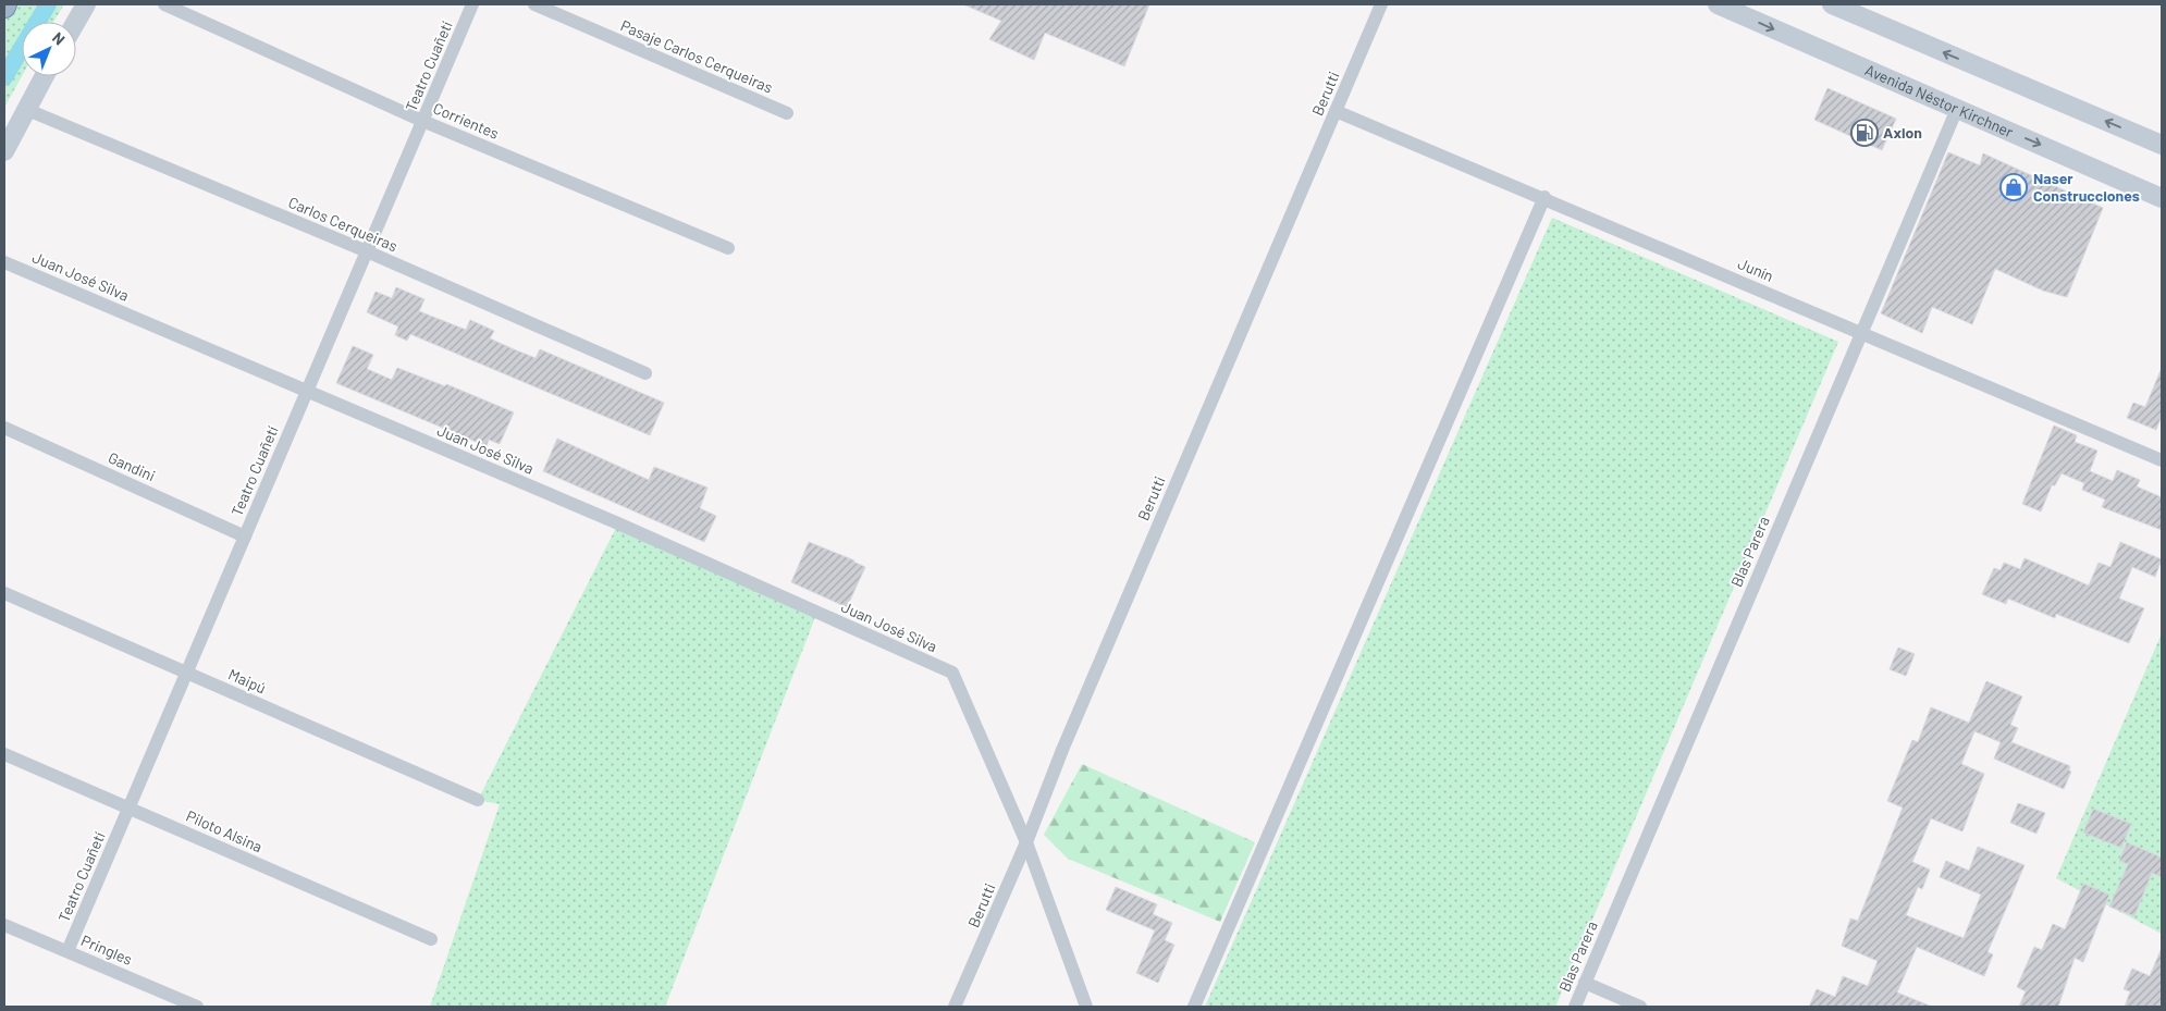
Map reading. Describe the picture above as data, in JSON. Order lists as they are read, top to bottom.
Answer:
{
  "streets": {
    "main road": ["Avenida Néstor Kirchner"],
    "street": [
      "Pasaje Carlos Cerqueiras",
      "Teatro Cuañetí",
      "Berutti",
      "Corrientes",
      "Carlos Cerqueiras",
      "Junín",
      "Juan José Silva",
      "Gandini",
      "Blas Parera",
      "Maipú",
      "Piloto Alsina",
      "Pringles"
    ]
  },
  "crossings": [
    ["Teatro Cuañetí", "Corrientes"],
    ["Teatro Cuañetí", "Carlos Cerqueiras"],
    ["Teatro Cuañetí", "Juan José Silva"],
    ["Teatro Cuañetí", "Gandini"],
    ["Teatro Cuañetí", "Maipú"],
    ["Teatro Cuañetí", "Piloto Alsina"],
    ["Teatro Cuañetí", "Pringles"],
    ["Berutti", "Junín"],
    ["Berutti", "Juan José Silva"],
    ["Avenida Néstor Kirchner", "Blas Parera"],
    ["Junín", "Blas Parera"]
  ],
  "places": {
    "fuel station": ["Axion"],
    "shop": ["Naser Construcciones"]
  },
  "north": "top right"
}
